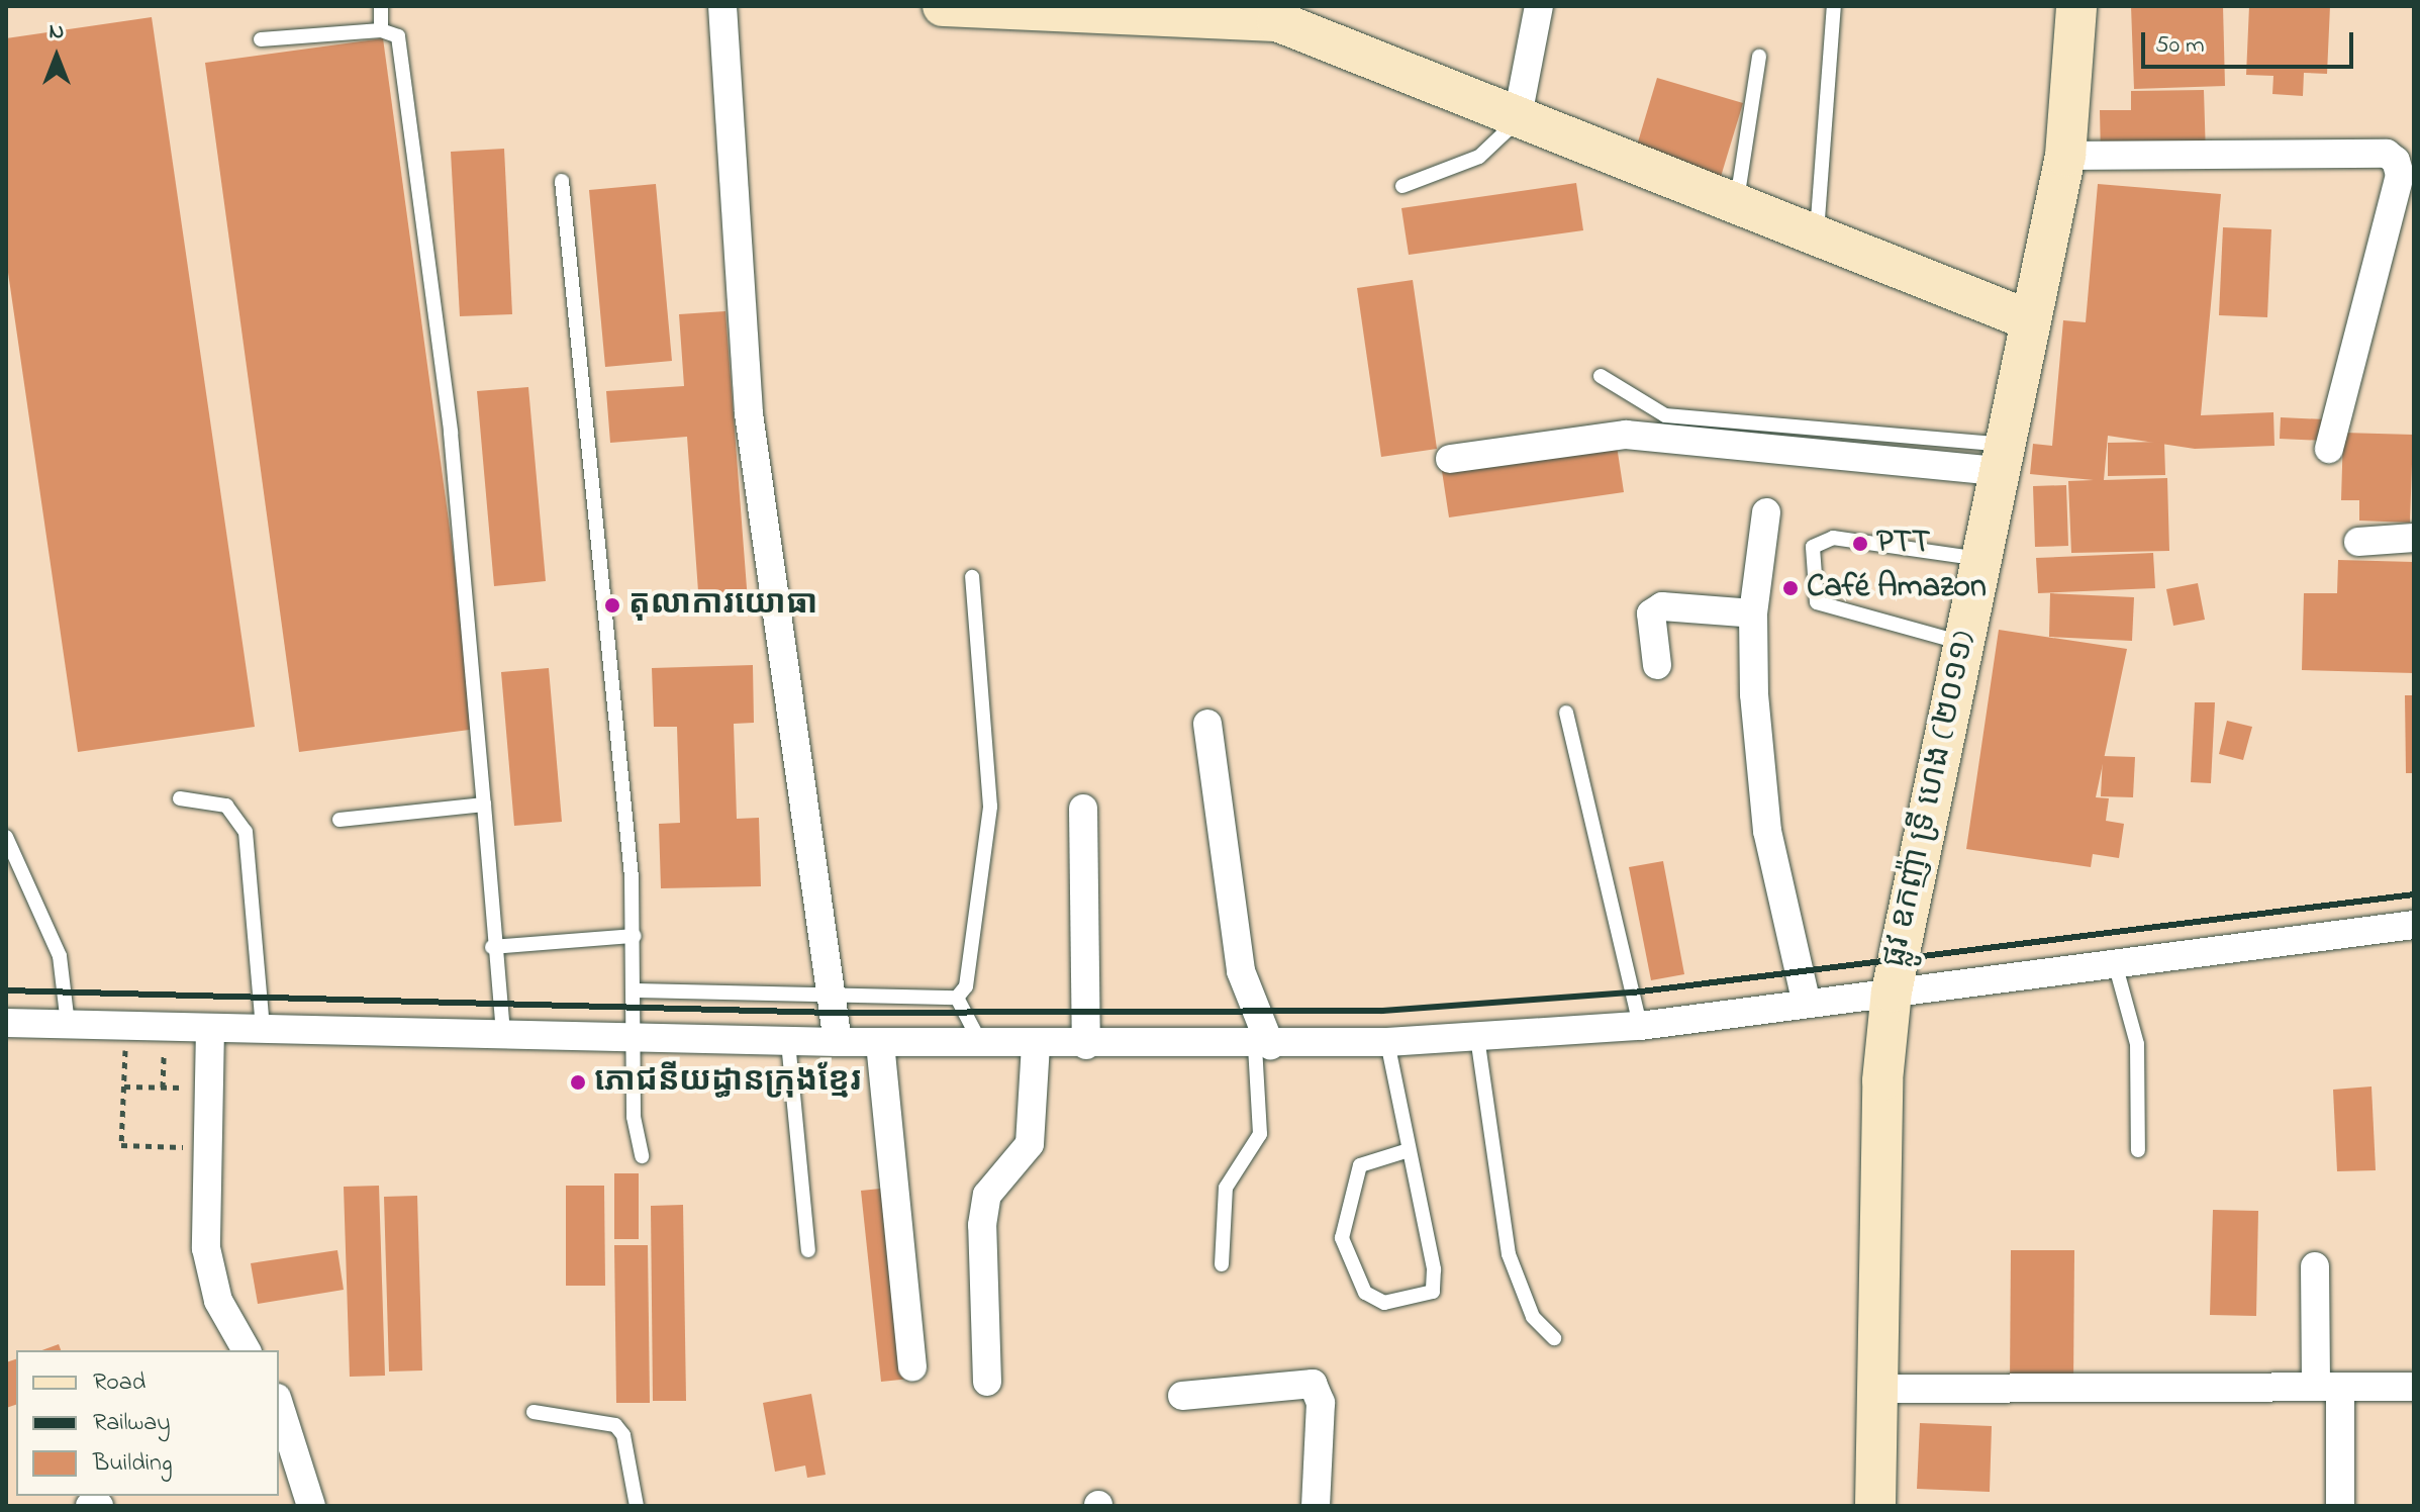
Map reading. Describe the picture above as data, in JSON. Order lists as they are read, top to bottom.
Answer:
{
  "streets": {
    "main road": ["ផ្លូវ ឧកញ៉ា ទ្រី ហេង (២០១១)"]
  },
  "places": [
    "PTT",
    "Café Amazon",
    "តុលាការយោធា",
    "ភោជនីយដ្ធានក្រុងខ្មែរ"
  ],
  "legend": ["Road", "Railway", "Building"],
  "scale_bar": "50 m",
  "north": "top"
}
